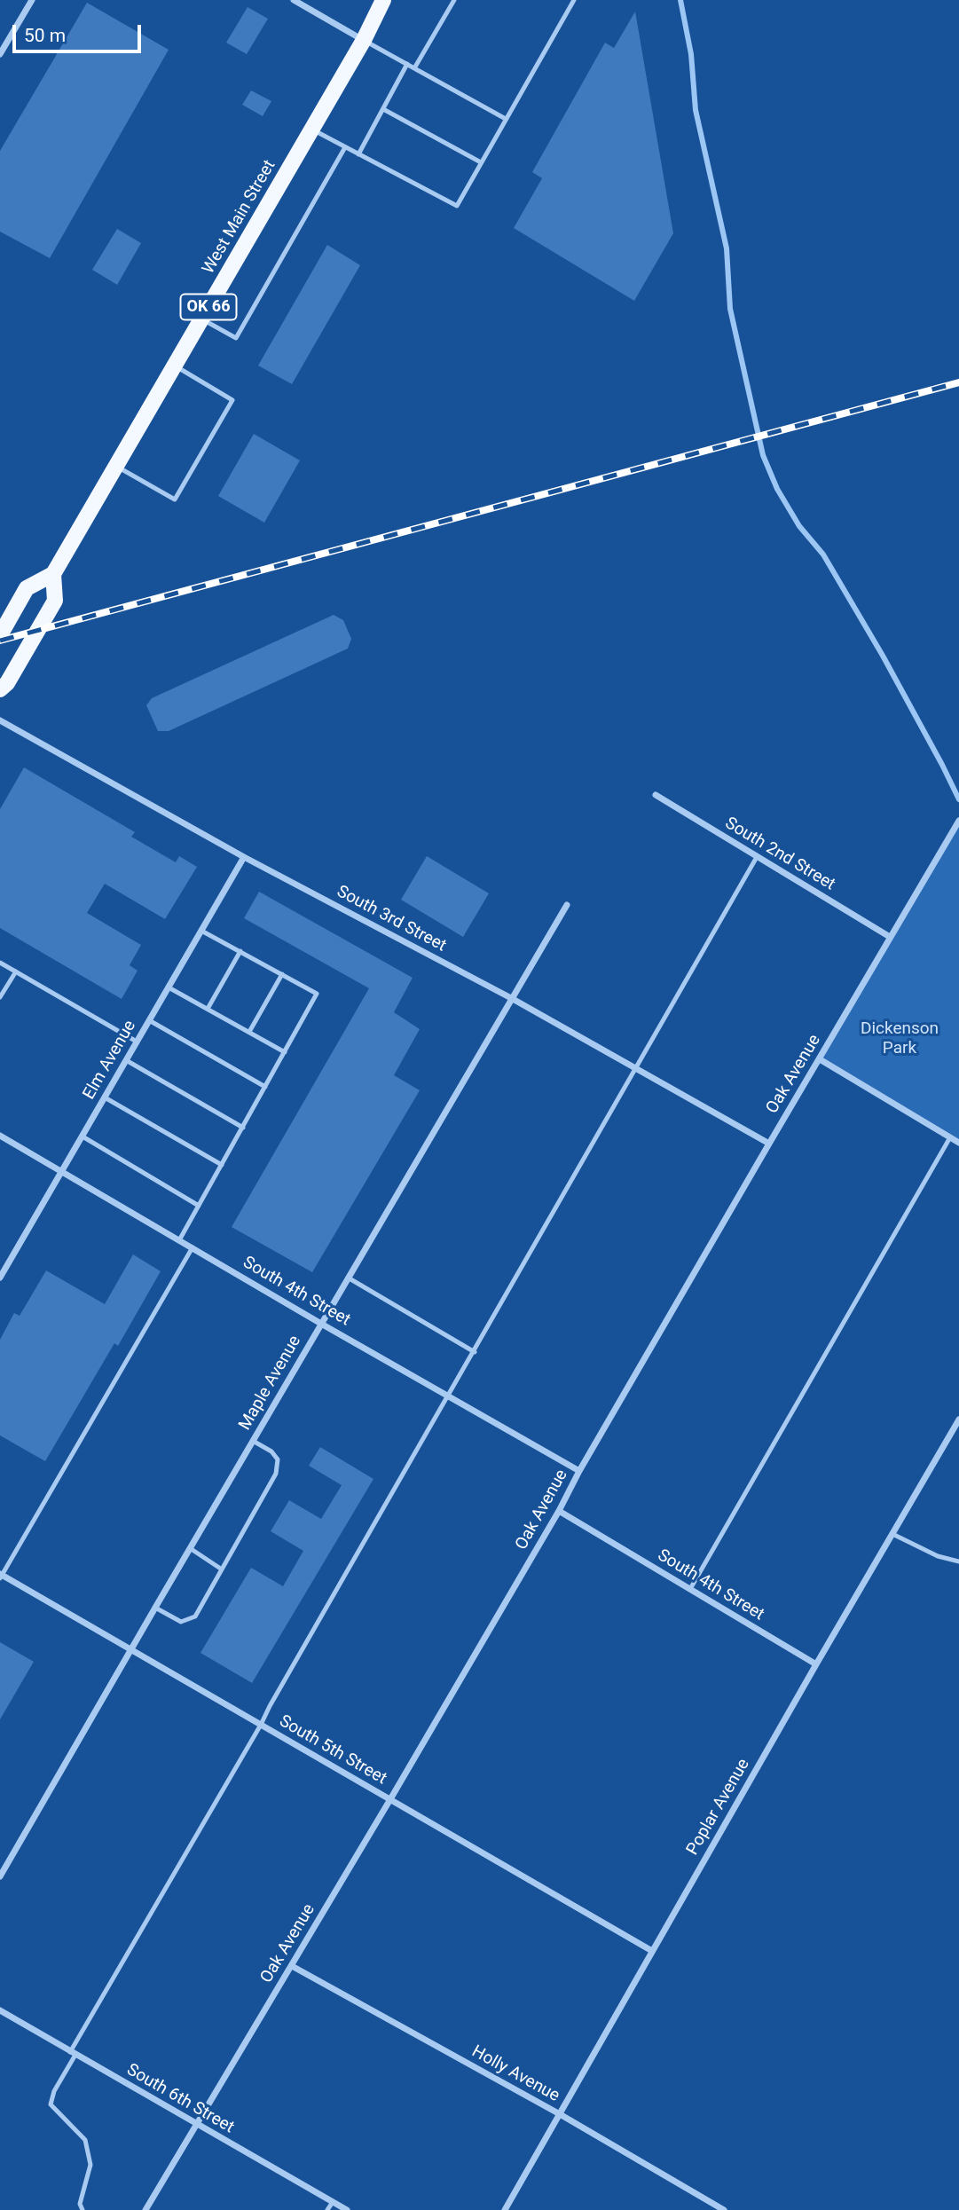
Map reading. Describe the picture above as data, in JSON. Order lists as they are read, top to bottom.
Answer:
{
  "streets": {
    "main road": ["West Main Street", "OK 66"],
    "street": [
      "South 2nd Street",
      "South 3rd Street",
      "Elm Avenue",
      "Oak Avenue",
      "South 4th Street",
      "Maple Avenue",
      "South 5th Street",
      "Poplar Avenue",
      "Holly Avenue",
      "South 6th Street"
    ]
  },
  "crossings": [
    ["South 2nd Street", "Oak Avenue"],
    ["South 3rd Street", "Elm Avenue"],
    ["South 3rd Street", "Oak Avenue"],
    ["South 3rd Street", "Maple Avenue"],
    ["Elm Avenue", "South 4th Street"],
    ["Oak Avenue", "South 4th Street"],
    ["Oak Avenue", "South 5th Street"],
    ["Oak Avenue", "Holly Avenue"],
    ["Oak Avenue", "South 6th Street"],
    ["South 4th Street", "Maple Avenue"],
    ["South 4th Street", "Poplar Avenue"],
    ["Maple Avenue", "South 5th Street"],
    ["South 5th Street", "Poplar Avenue"],
    ["Poplar Avenue", "Holly Avenue"]
  ],
  "parks": ["Dickenson Park"],
  "scale_bar": "50 m"
}
